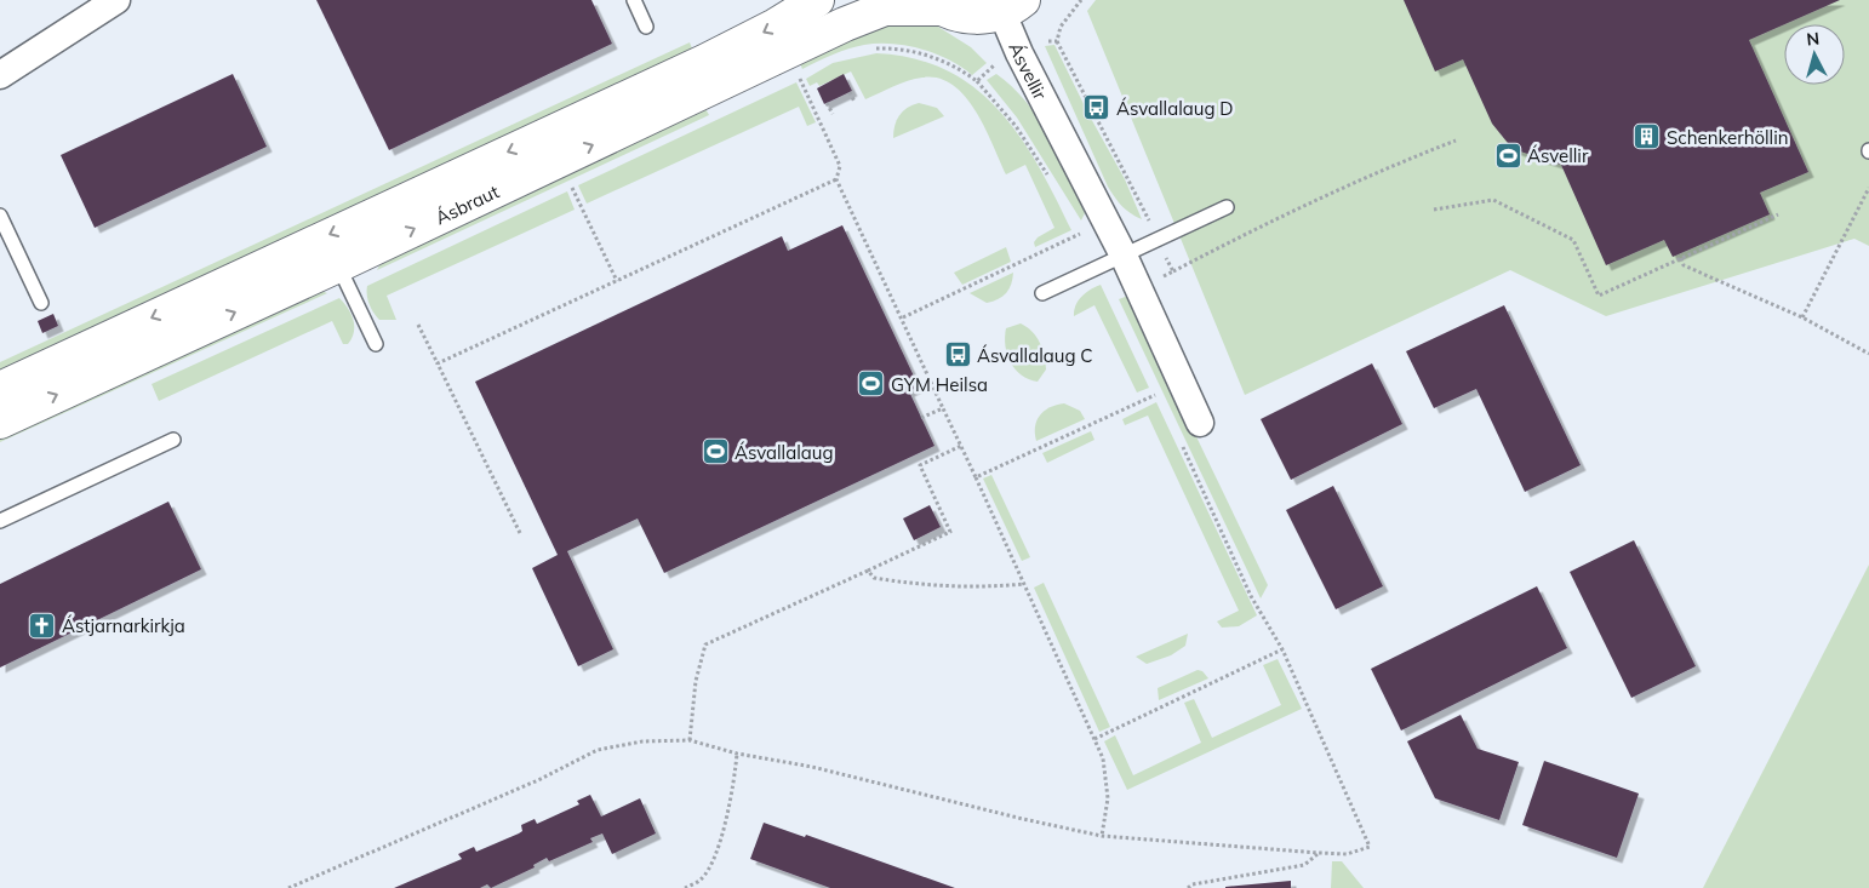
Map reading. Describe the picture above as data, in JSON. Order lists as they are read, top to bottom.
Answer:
{
  "streets": {
    "street": ["Ásvellir", "Ásbraut"]
  },
  "crossings": [
    ["Ásvellir", "Ásbraut"]
  ],
  "places": {
    "bus stop": ["Ásvallalaug D", "Ásvallalaug C"],
    "building": ["Schenkerhöllin"],
    "sports": ["Ásvellir", "GYM Heilsa", "Ásvallalaug"],
    "church": ["Ástjarnarkirkja"]
  },
  "north": "top"
}
